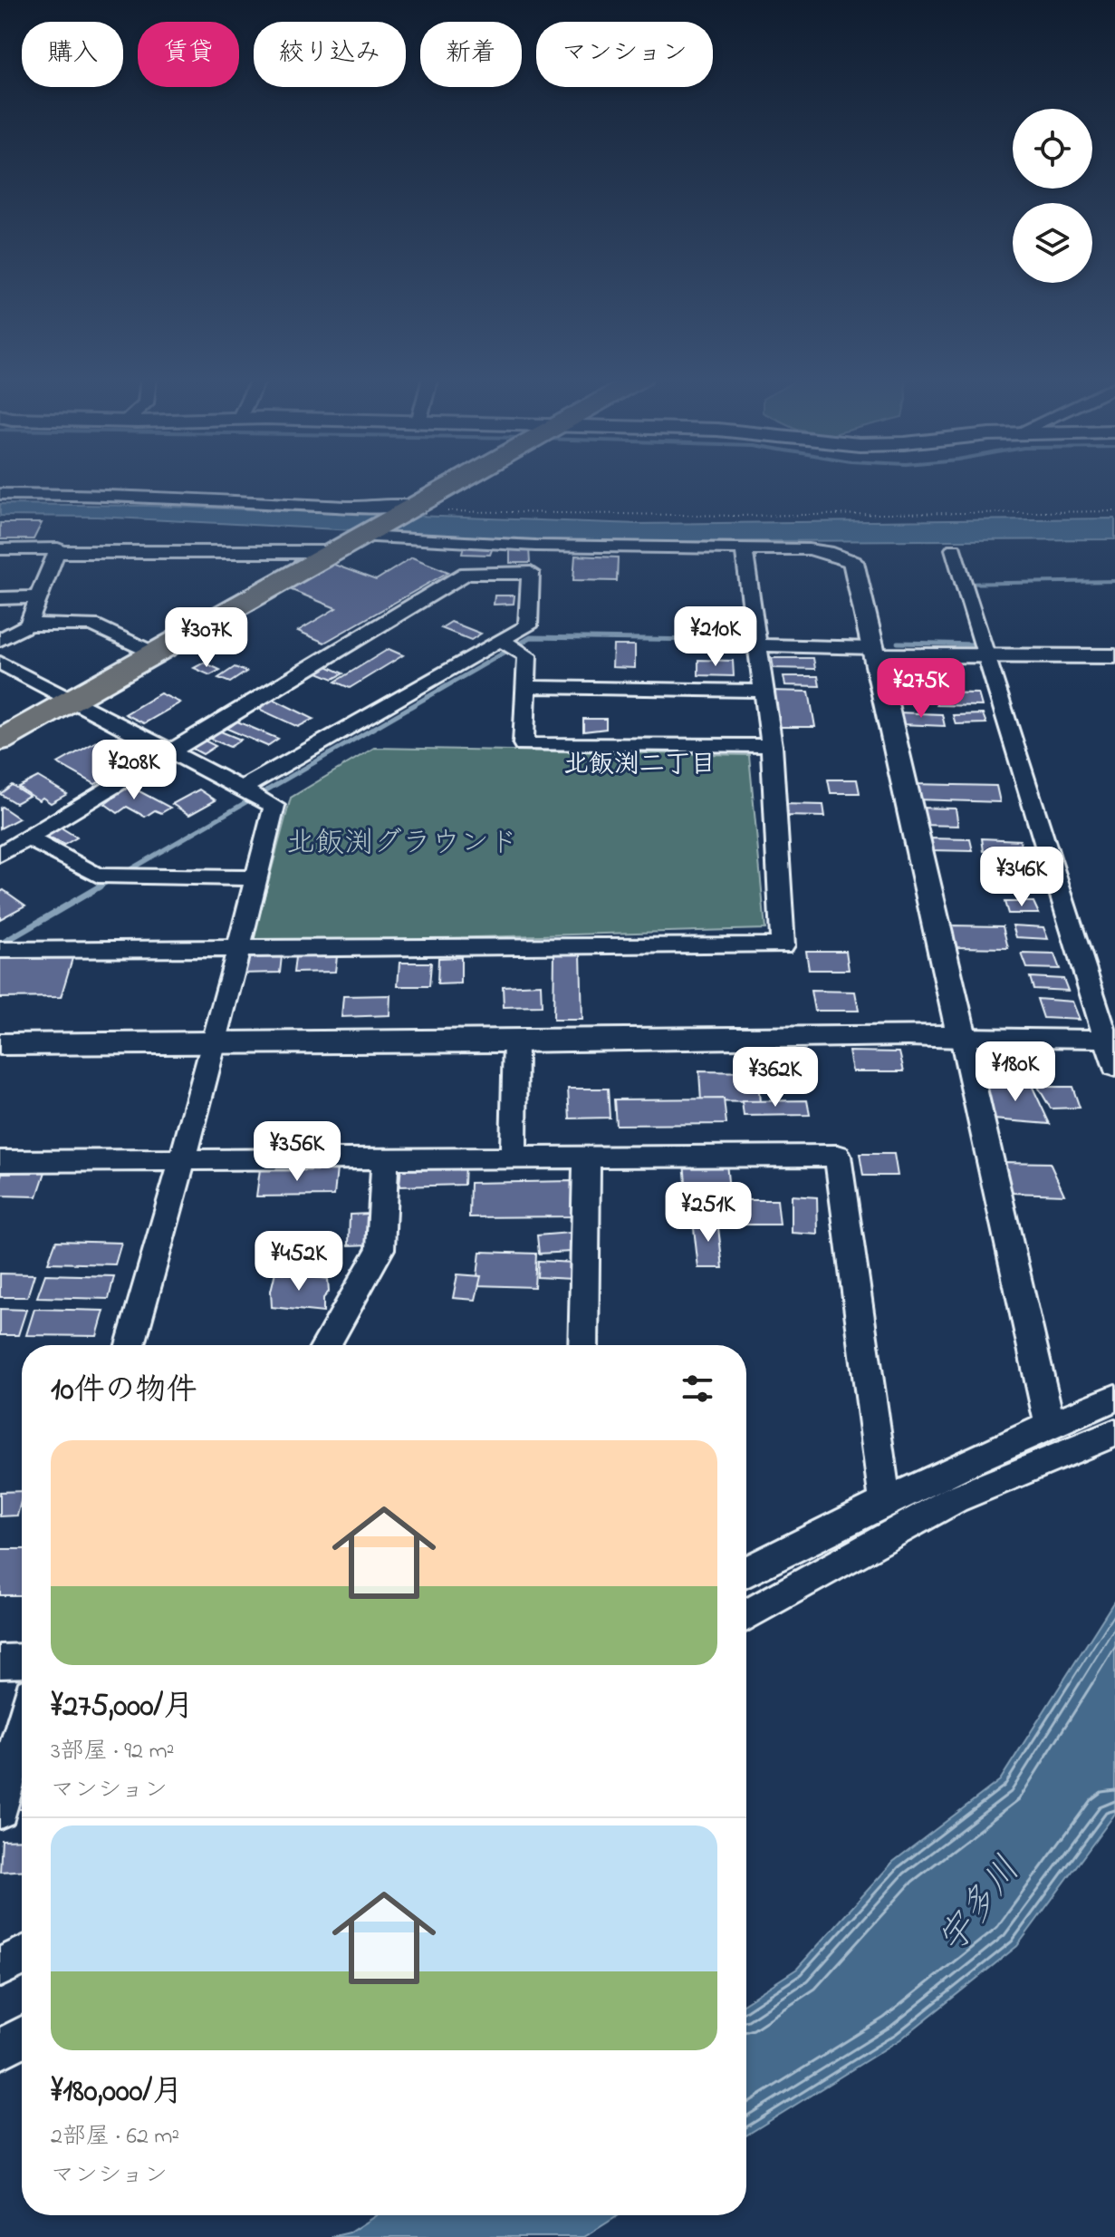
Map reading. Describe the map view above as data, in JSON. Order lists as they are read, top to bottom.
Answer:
{
  "districts": ["北飯渕二丁目"],
  "water": ["宇多川"],
  "parks": ["北飯渕グラウンド"],
  "page": {
    "chip": [
      "購入",
      "賃貸",
      "絞り込み",
      "新着",
      "マンション"
    ],
    "price": [
      "¥210K",
      "¥307K",
      "¥275K",
      "¥208K",
      "¥346K",
      "¥180K",
      "¥362K",
      "¥356K",
      "¥251K",
      "¥452K"
    ],
    "heading": "10件の物件",
    "list": [
      {
        "name": "¥275,000/月",
        "note": "3部屋 · 92 m² · マンション"
      },
      {
        "name": "¥180,000/月",
        "note": "2部屋 · 62 m² · マンション"
      }
    ]
  }
}
